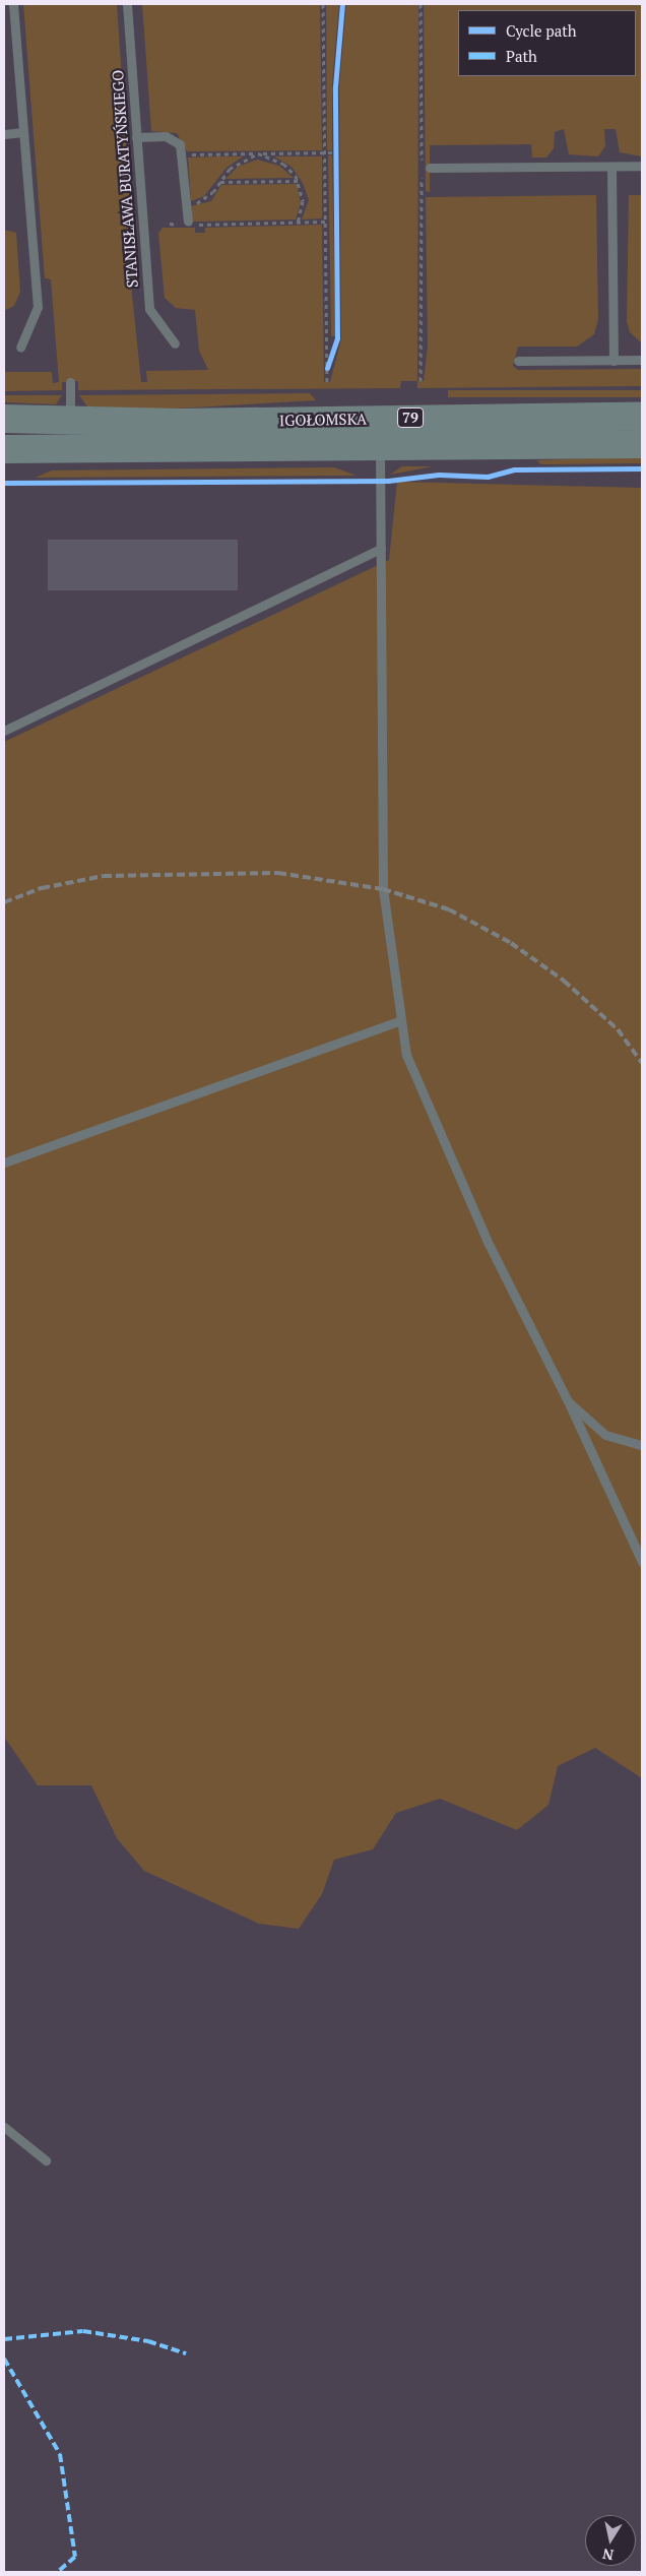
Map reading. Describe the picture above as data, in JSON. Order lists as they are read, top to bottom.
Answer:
{
  "streets": {
    "main road": ["79", "IGOŁOMSKA"],
    "lane": ["STANISŁAWA BURATYŃSKIEGO"]
  },
  "legend": ["Cycle path", "Path"],
  "north": "bottom"
}
